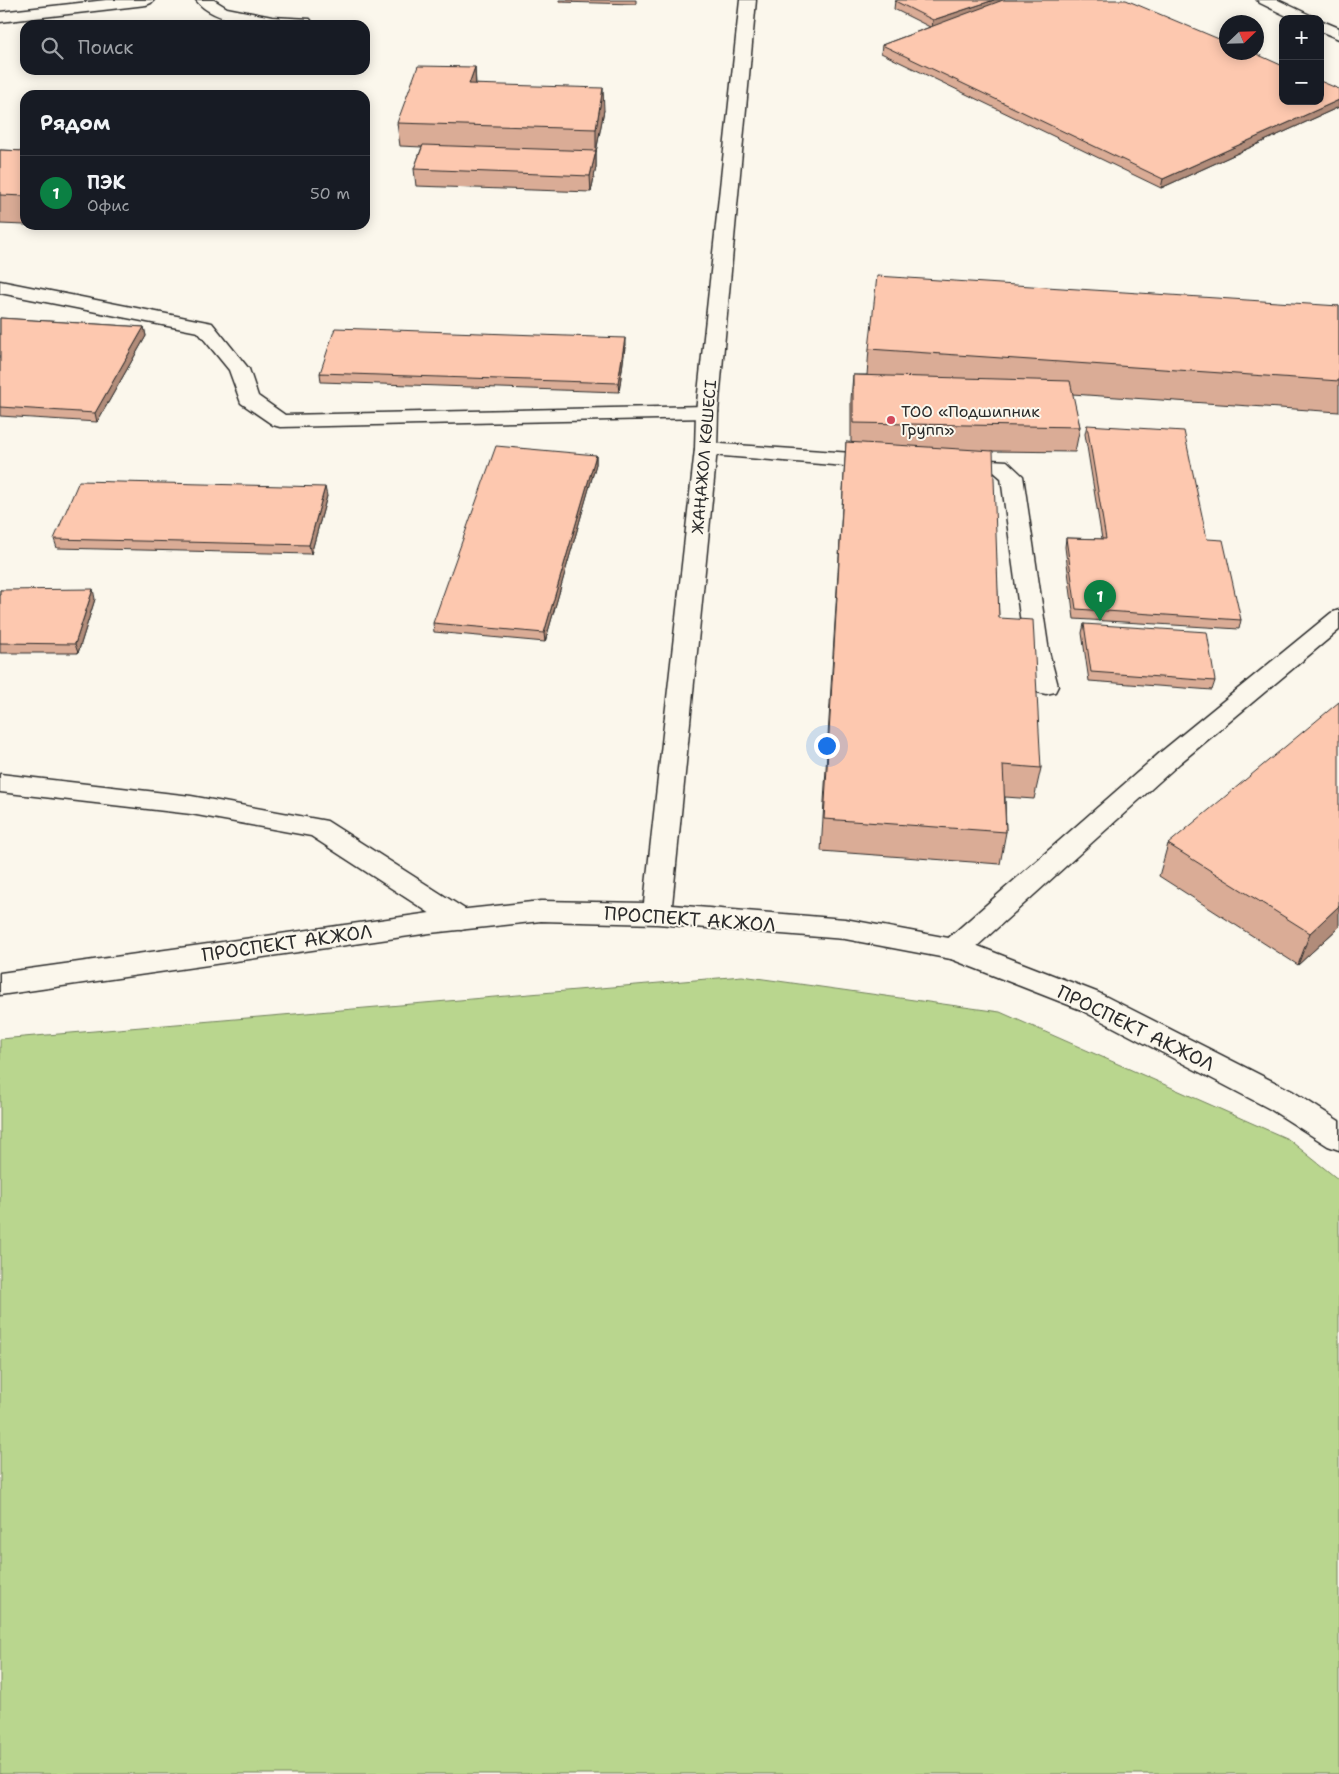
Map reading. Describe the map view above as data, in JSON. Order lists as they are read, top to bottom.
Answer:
{
  "streets": {
    "main road": ["ЖАҢАЖОЛ КӨШЕСІ", "ПРОСПЕКТ АКЖОЛ"]
  },
  "crossings": [
    ["ЖАҢАЖОЛ КӨШЕСІ", "ПРОСПЕКТ АКЖОЛ"]
  ],
  "places": ["ТОО «Подшипник Групп»"],
  "north": "top right",
  "page": {
    "map_buttons": ["+", "−"],
    "search": "Поиск",
    "heading": "Рядом",
    "list": [
      {
        "mark": "1",
        "name": "ПЭК",
        "note": "Офис",
        "value": "50 m"
      }
    ],
    "pins": "1"
  }
}
